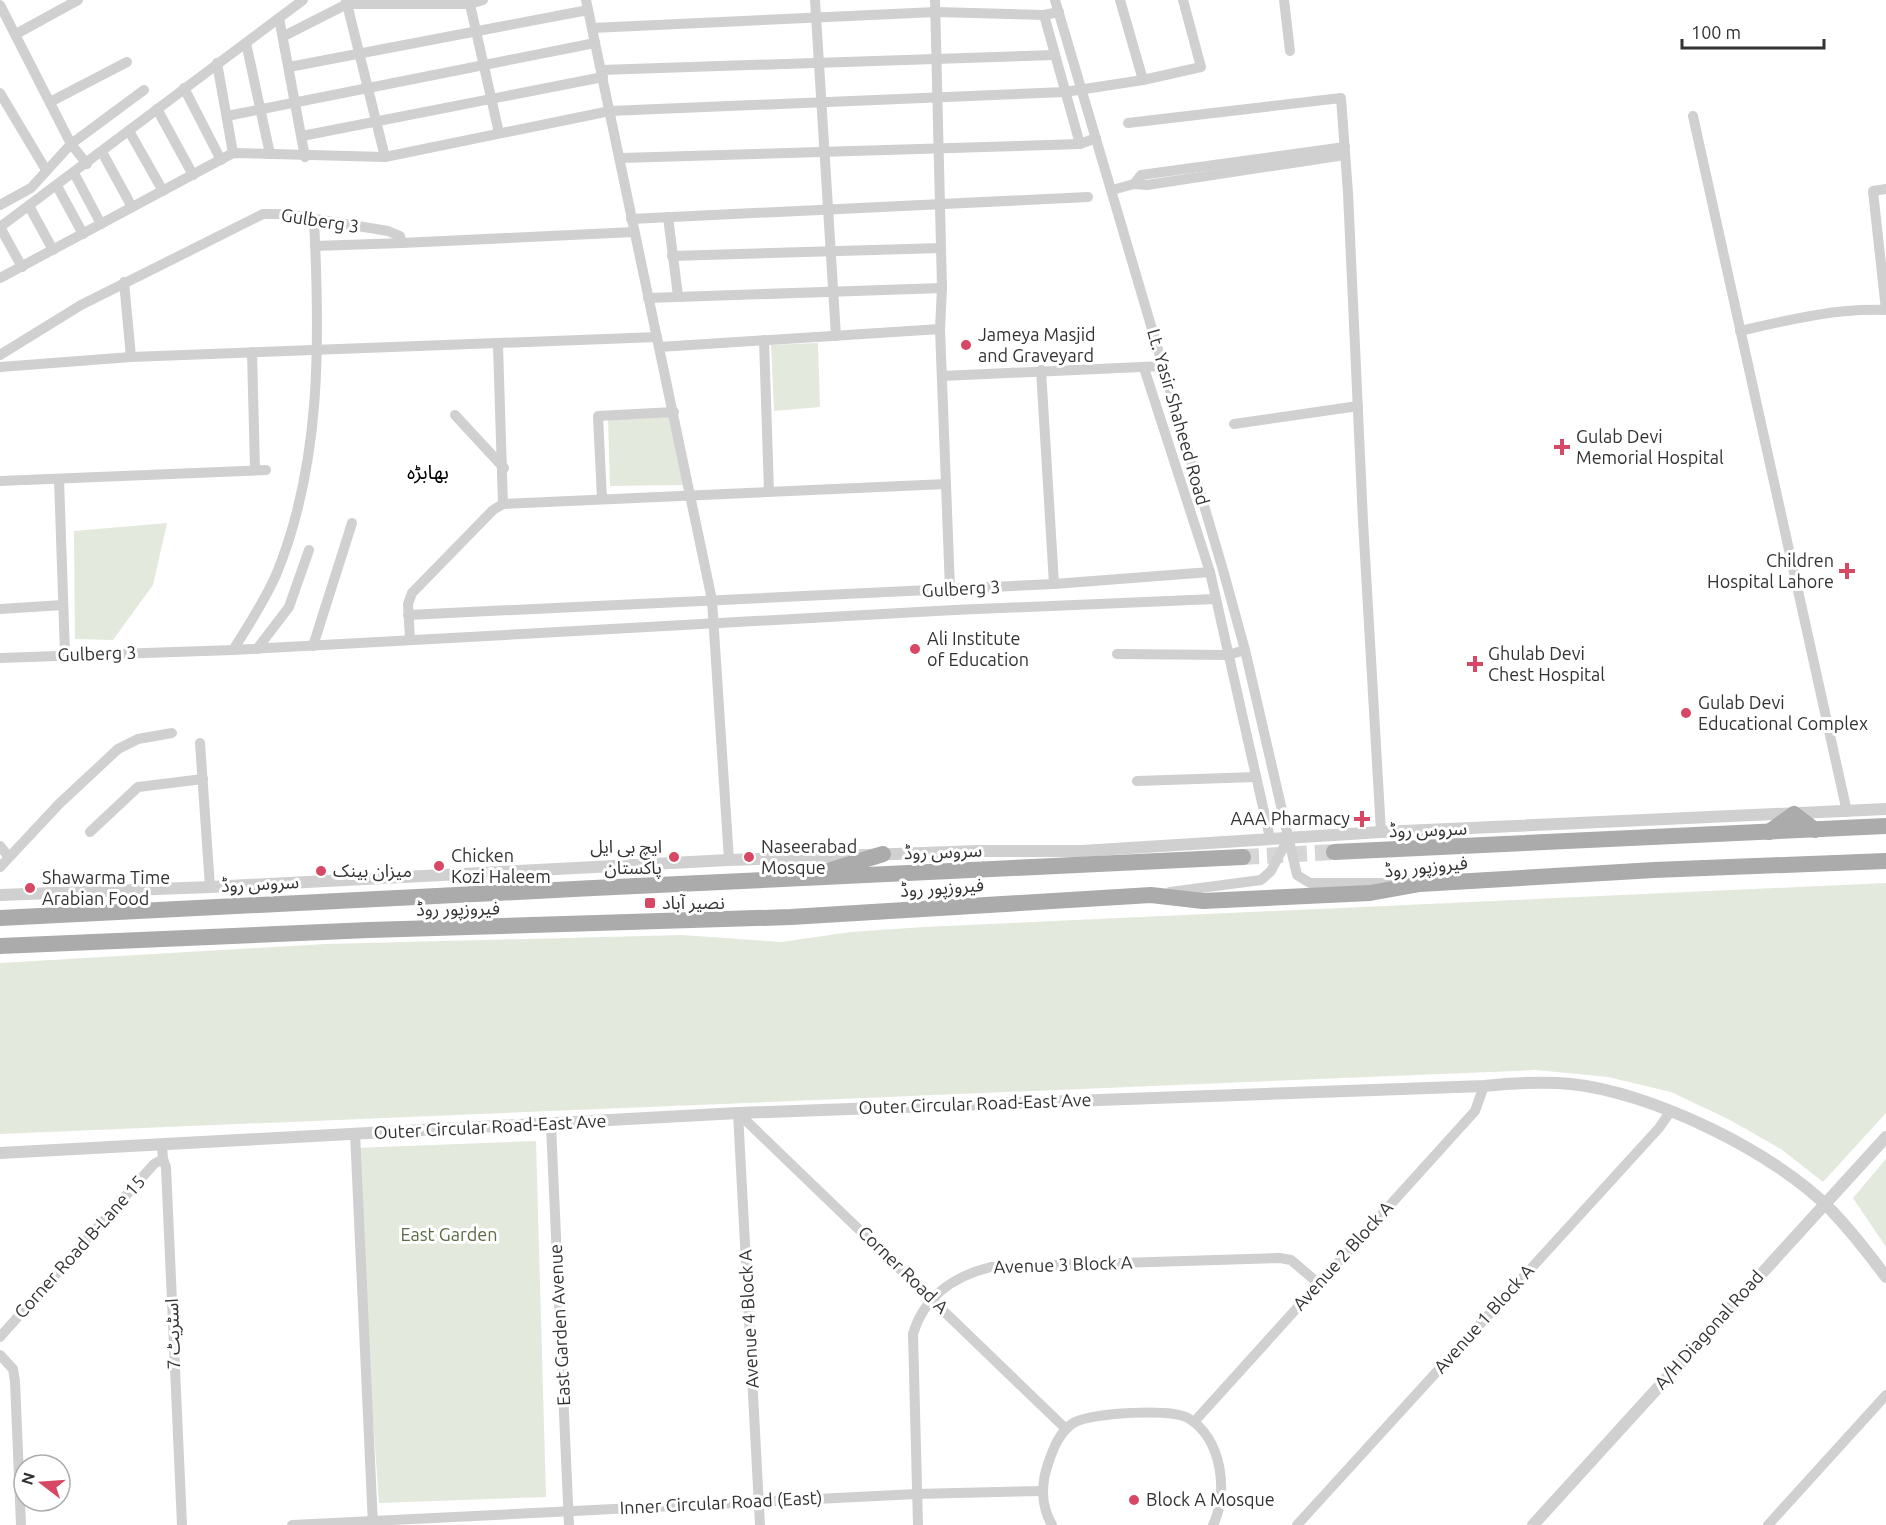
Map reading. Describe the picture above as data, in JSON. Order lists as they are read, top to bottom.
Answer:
{
  "streets": {
    "main road": ["فیروزپور روڈ"],
    "street": [
      "Gulberg 3",
      "Lt. Yasir Shaheed Road",
      "سروس روڈ",
      "Outer Circular Road-East Ave",
      "Corner Road B-Lane 15",
      "Avenue 2 Block A",
      "Avenue 3 Block A",
      "Corner Road A",
      "Avenue 4 Block A",
      "Avenue 1 Block A",
      "East Garden Avenue",
      "A/H Diagonal Road",
      "اسٹریٹ 7",
      "Inner Circular Road (East)"
    ]
  },
  "crossings": [
    ["Lt. Yasir Shaheed Road", "سروس روڈ"],
    ["Lt. Yasir Shaheed Road", "فیروزپور روڈ"],
    ["Outer Circular Road-East Ave", "Avenue 2 Block A"],
    ["Outer Circular Road-East Ave", "Corner Road A"],
    ["Outer Circular Road-East Ave", "Avenue 4 Block A"],
    ["Outer Circular Road-East Ave", "Avenue 1 Block A"],
    ["Outer Circular Road-East Ave", "East Garden Avenue"],
    ["Outer Circular Road-East Ave", "A/H Diagonal Road"],
    ["Outer Circular Road-East Ave", "اسٹریٹ 7"],
    ["Corner Road B-Lane 15", "اسٹریٹ 7"],
    ["Avenue 2 Block A", "Avenue 3 Block A"],
    ["Avenue 3 Block A", "Corner Road A"],
    ["Avenue 3 Block A", "Inner Circular Road (East)"],
    ["Corner Road A", "Avenue 4 Block A"],
    ["Avenue 4 Block A", "Inner Circular Road (East)"],
    ["East Garden Avenue", "Inner Circular Road (East)"]
  ],
  "districts": ["بھابڑہ"],
  "parks": ["East Garden"],
  "places": {
    "other": [
      "Jameya Masjid and Graveyard",
      "Ali Institute of Education",
      "Gulab Devi Educational Complex",
      "ایچ بی ایل پاکستان",
      "Naseerabad Mosque",
      "Chicken Kozi Haleem",
      "میزان بینک",
      "Shawarma Time Arabian Food",
      "Block A Mosque"
    ],
    "health": [
      "Gulab Devi Memorial Hospital",
      "Children Hospital Lahore",
      "Ghulab Devi Chest Hospital",
      "AAA Pharmacy"
    ],
    "transit": ["نصیر آباد"]
  },
  "scale_bar": "100 m",
  "north": "left"
}
